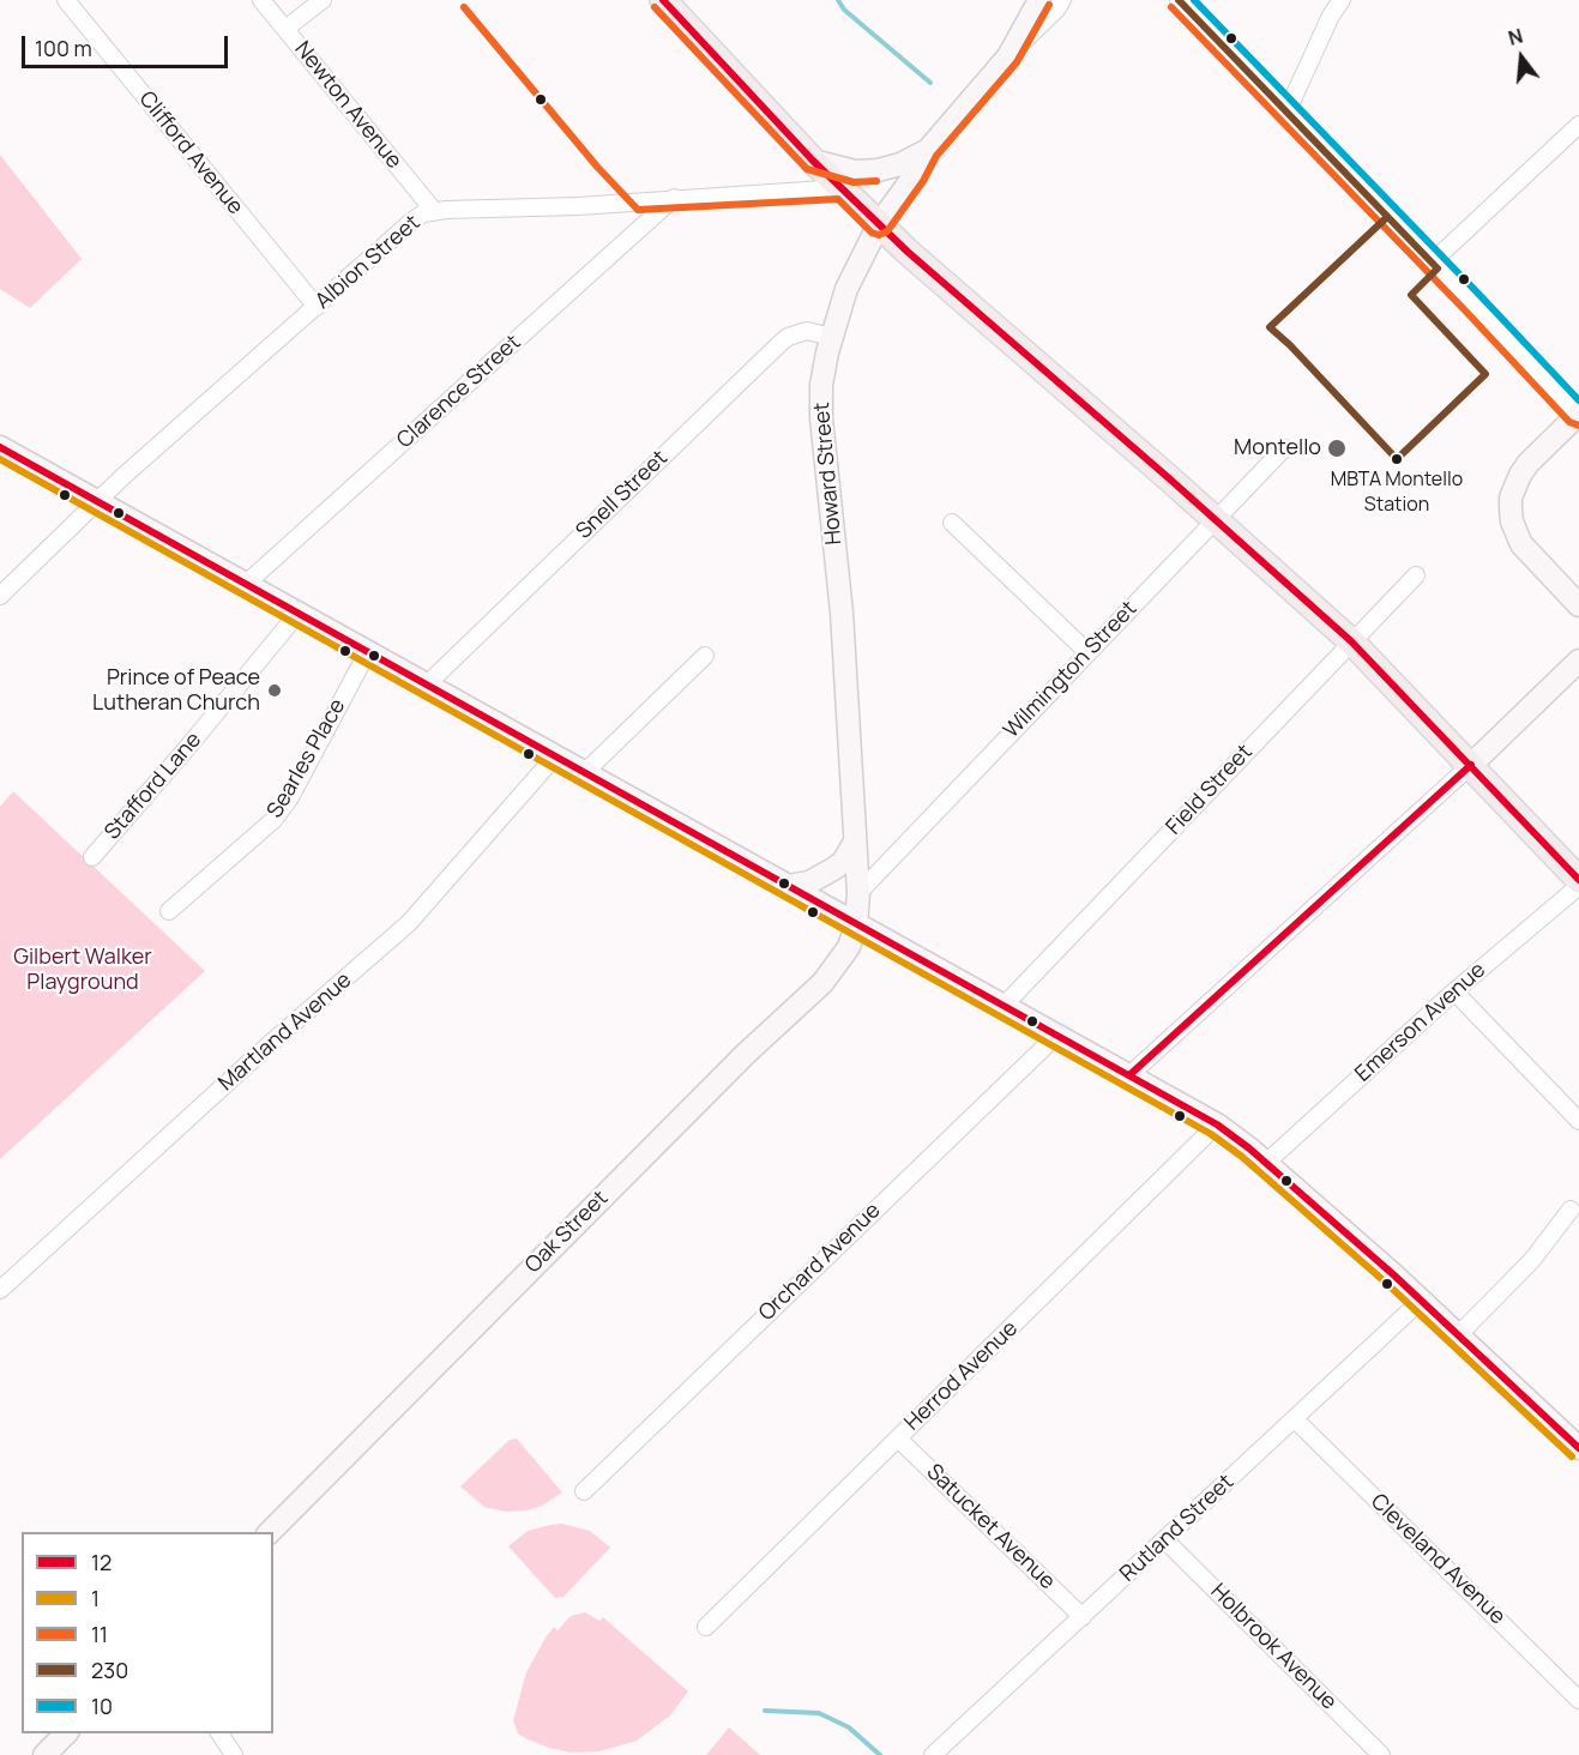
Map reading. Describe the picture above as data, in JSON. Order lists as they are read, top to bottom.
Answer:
{
  "streets": {
    "main road": ["Howard Street", "Oak Street"],
    "street": [
      "Newton Avenue",
      "Clifford Avenue",
      "Albion Street",
      "Clarence Street",
      "Snell Street",
      "Wilmington Street",
      "Searles Place",
      "Stafford Lane",
      "Field Street",
      "Emerson Avenue",
      "Martland Avenue",
      "Orchard Avenue",
      "Herrod Avenue",
      "Satucket Avenue",
      "Rutland Street",
      "Cleveland Avenue",
      "Holbrook Avenue"
    ]
  },
  "crossings": [
    ["Newton Avenue", "Albion Street"],
    ["Clifford Avenue", "Albion Street"],
    ["Albion Street", "Clarence Street"],
    ["Howard Street", "Snell Street"],
    ["Howard Street", "Wilmington Street"],
    ["Howard Street", "Oak Street"],
    ["Herrod Avenue", "Satucket Avenue"],
    ["Satucket Avenue", "Rutland Street"],
    ["Rutland Street", "Cleveland Avenue"],
    ["Rutland Street", "Holbrook Avenue"]
  ],
  "parks": ["Gilbert Walker Playground"],
  "places": ["Montello", "MBTA Montello Station", "Prince of Peace Lutheran Church"],
  "lines": [
    "transit line 12",
    "transit line 230",
    "transit line 10",
    "transit line 11",
    "transit line 1"
  ],
  "legend": [
    "12",
    "1",
    "11",
    "230",
    "10"
  ],
  "scale_bar": "100 m",
  "north": "top"
}
